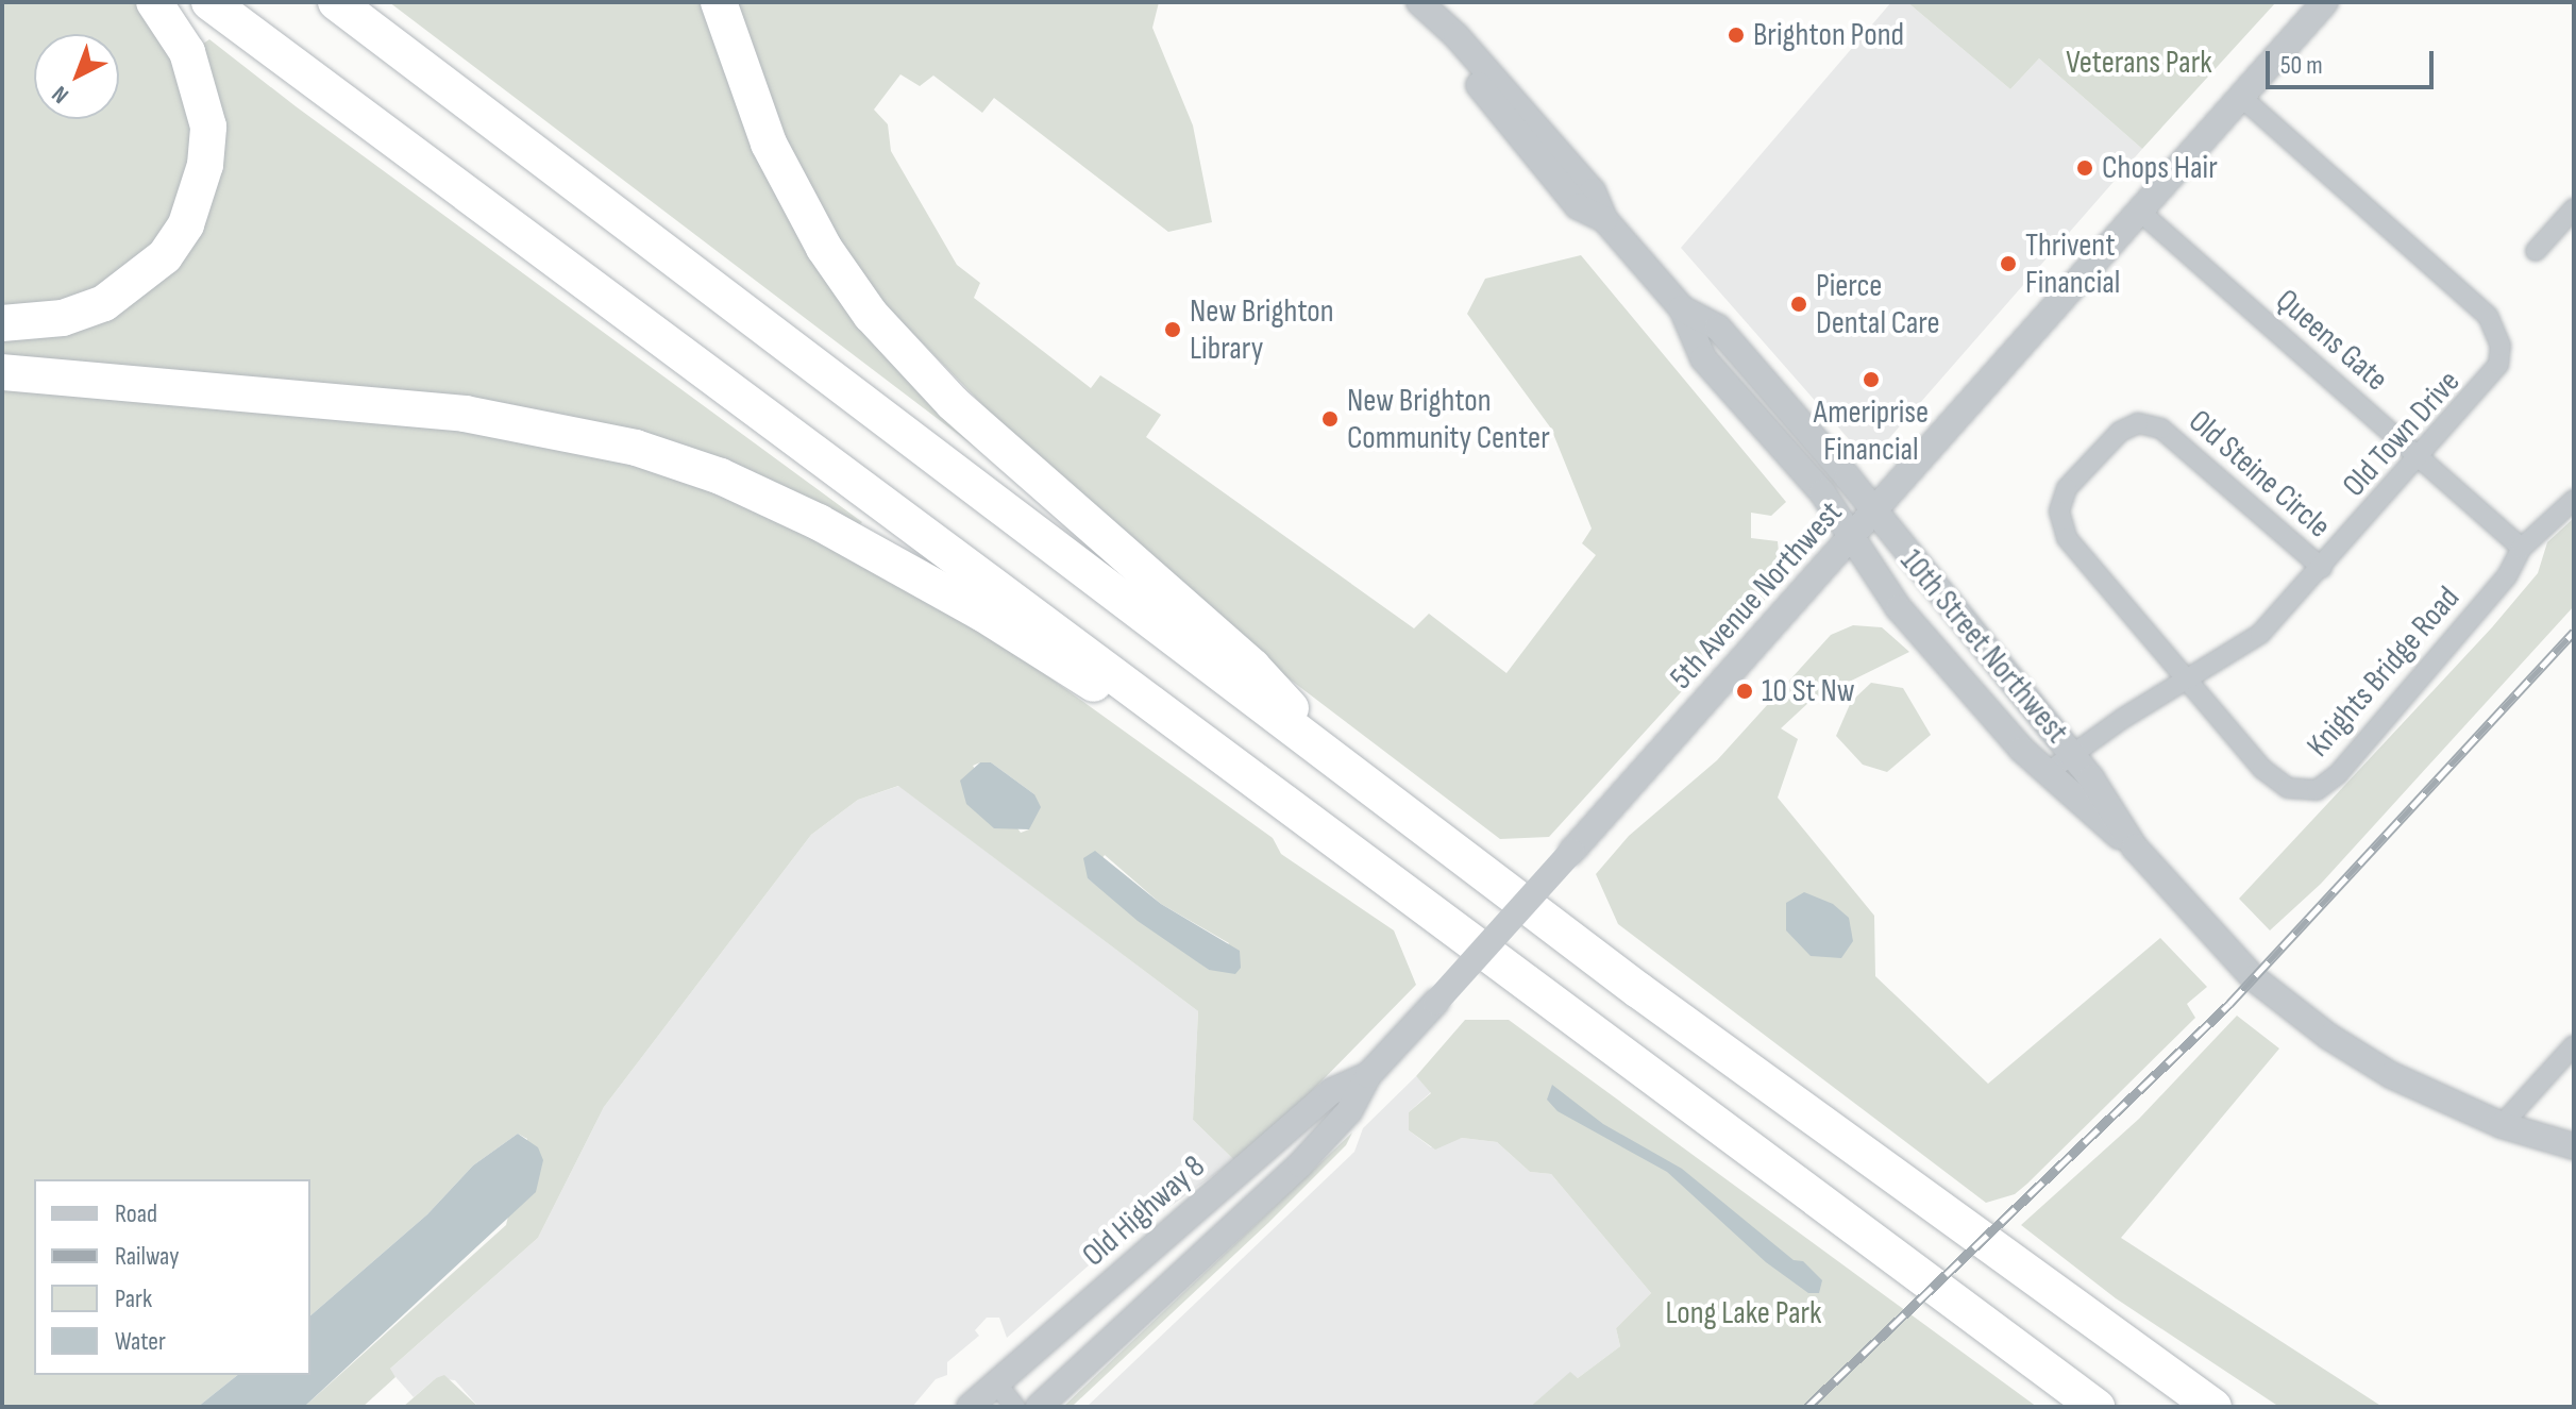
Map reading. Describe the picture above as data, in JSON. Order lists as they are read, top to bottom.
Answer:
{
  "streets": {
    "street": [
      "Queens Gate",
      "Old Town Drive",
      "Old Steine Circle",
      "5th Avenue Northwest",
      "10th Street Northwest",
      "Knights Bridge Road",
      "Old Highway 8"
    ]
  },
  "crossings": [
    ["Queens Gate", "Old Town Drive"],
    ["Queens Gate", "5th Avenue Northwest"],
    ["Queens Gate", "Knights Bridge Road"],
    ["Old Town Drive", "Old Steine Circle"],
    ["Old Town Drive", "5th Avenue Northwest"],
    ["Old Town Drive", "10th Street Northwest"],
    ["Old Town Drive", "Knights Bridge Road"],
    ["Old Steine Circle", "Knights Bridge Road"],
    ["5th Avenue Northwest", "10th Street Northwest"],
    ["5th Avenue Northwest", "Old Highway 8"]
  ],
  "parks": ["Veterans Park", "Long Lake Park"],
  "places": [
    "Brighton Pond",
    "Chops Hair",
    "Thrivent Financial",
    "Pierce Dental Care",
    "New Brighton Library",
    "Ameriprise Financial",
    "New Brighton Community Center",
    "10 St Nw"
  ],
  "legend": [
    "Road",
    "Railway",
    "Park",
    "Water"
  ],
  "scale_bar": "50 m",
  "north": "bottom left"
}
